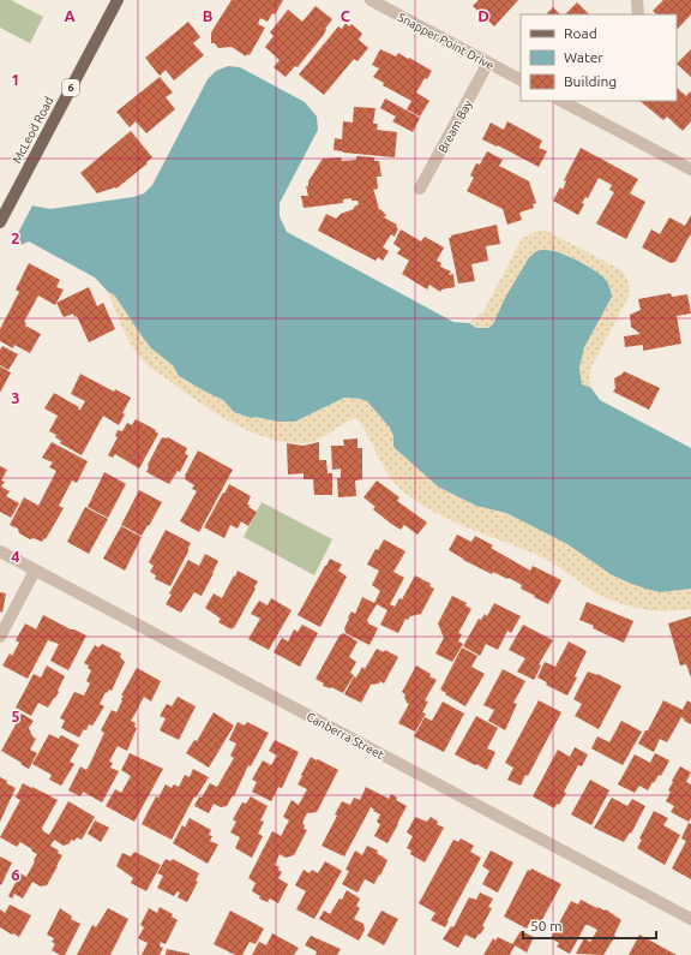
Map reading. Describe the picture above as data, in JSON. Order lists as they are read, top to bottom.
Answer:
{
  "streets": {
    "main road": ["6", "McLeod Road"],
    "street": ["Snapper Point Drive", "Bream Bay", "Canberra Street"]
  },
  "crossings": [
    ["Snapper Point Drive", "Bream Bay"]
  ],
  "legend": ["Road", "Water", "Building"],
  "scale_bar": "50 m",
  "grid": {
    "columns": [
      "A",
      "B",
      "C",
      "D"
    ],
    "rows": [
      "1",
      "2",
      "3",
      "4",
      "5",
      "6"
    ]
  }
}
